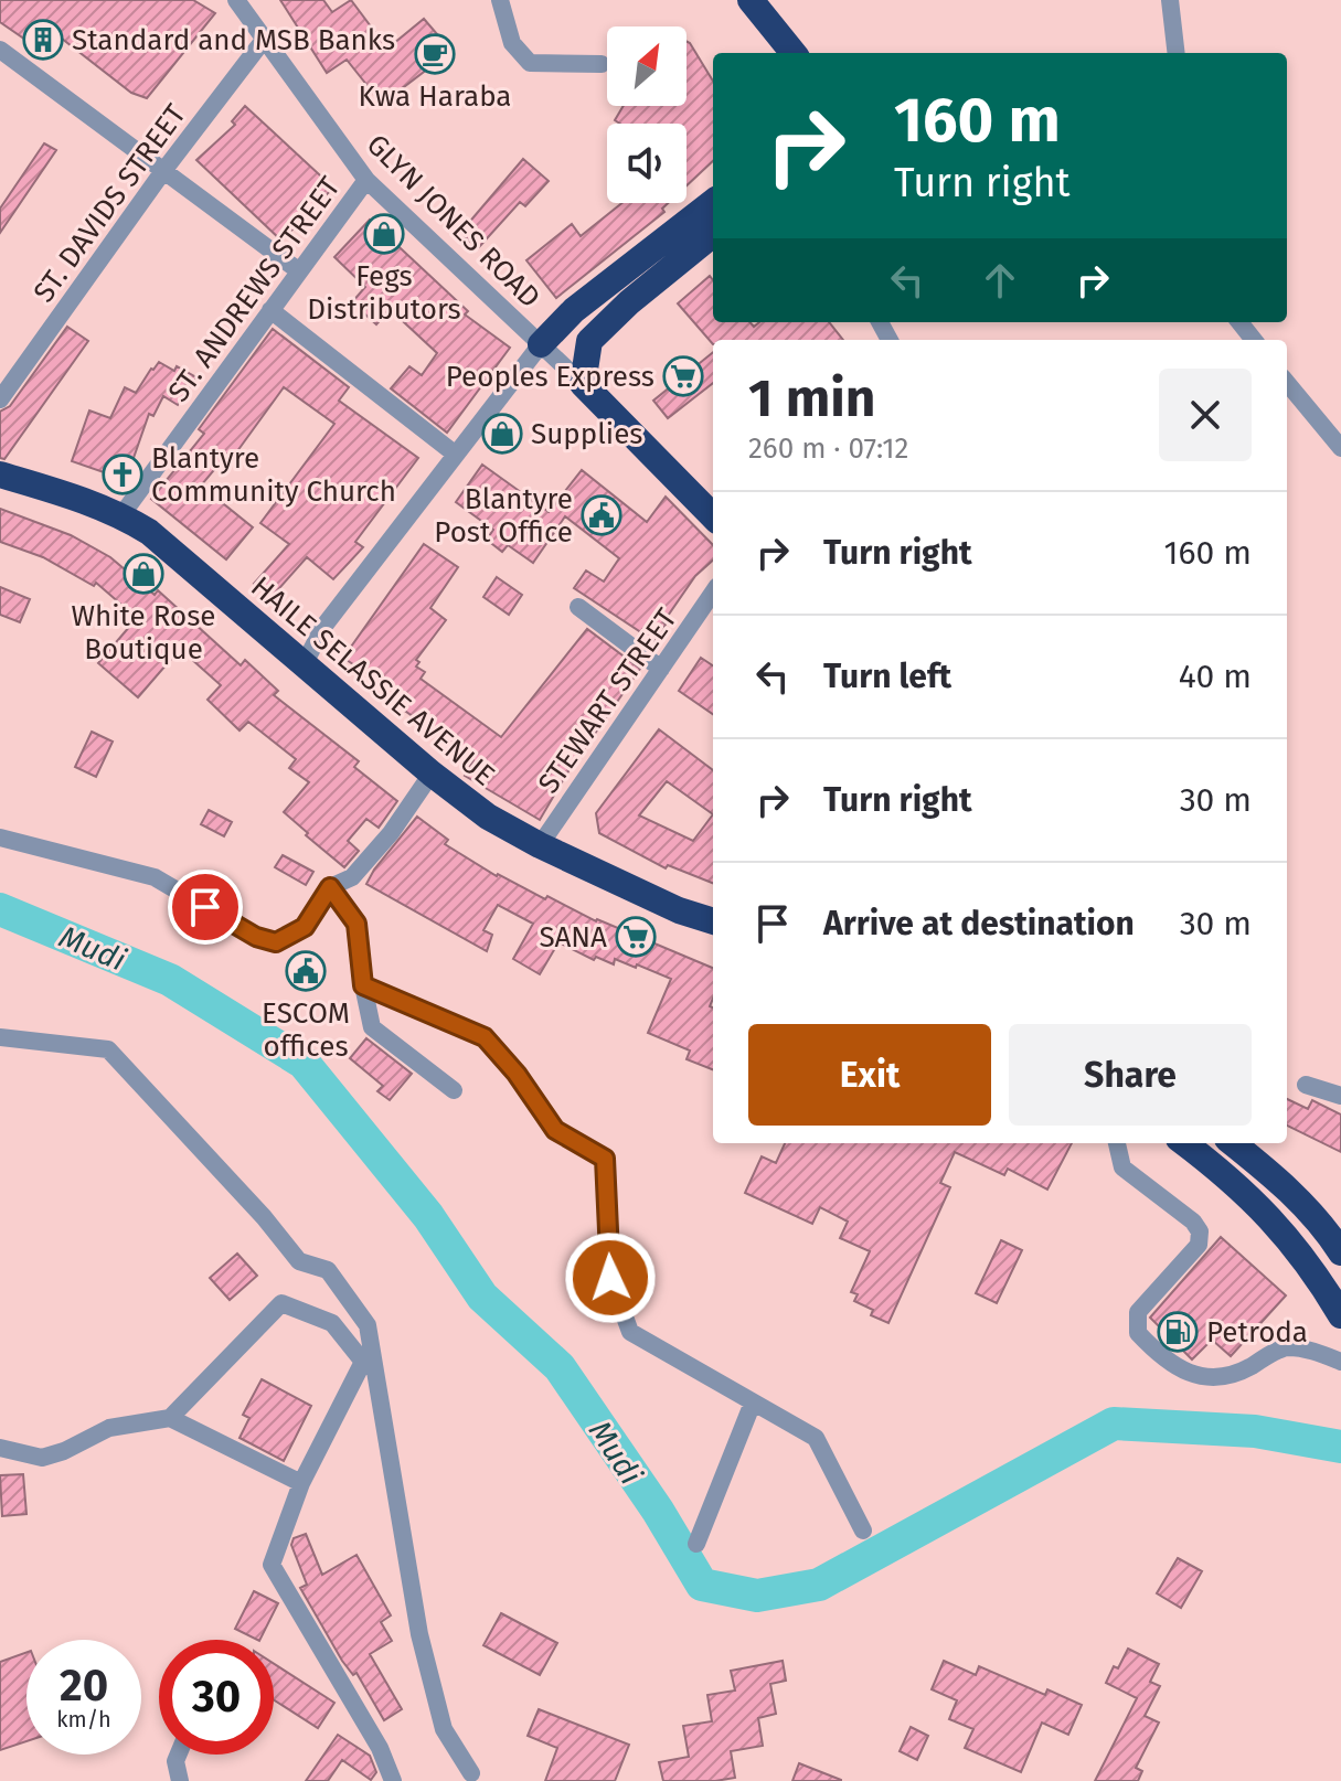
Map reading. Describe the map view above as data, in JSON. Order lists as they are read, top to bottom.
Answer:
{
  "streets": {
    "highway": ["HAILE SELASSIE AVENUE"],
    "street": [
      "ST. DAVIDS STREET",
      "GLYN JONES ROAD",
      "ST. ANDREWS STREET",
      "STEWART STREET"
    ]
  },
  "crossings": [
    ["ST. DAVIDS STREET", "GLYN JONES ROAD"],
    ["GLYN JONES ROAD", "ST. ANDREWS STREET"],
    ["ST. ANDREWS STREET", "HAILE SELASSIE AVENUE"],
    ["HAILE SELASSIE AVENUE", "STEWART STREET"]
  ],
  "water": ["Mudi"],
  "places": {
    "building": ["Standard and MSB Banks"],
    "cafe": ["Kwa Haraba"],
    "shop": ["Fegs Distributors", "Supplies", "White Rose Boutique"],
    "supermarket": ["Peoples Express", "SANA"],
    "church": ["Blantyre Community Church"],
    "public building": ["Blantyre Post Office", "ESCOM offices"],
    "fuel station": ["Petroda"]
  },
  "north": "top right",
  "page": {
    "turn": ["160 m", "Turn right"],
    "heading": ["1 min", "260 m · 07:12"],
    "list": [
      {
        "name": "Turn right",
        "value": "160 m"
      },
      {
        "name": "Turn left",
        "value": "40 m"
      },
      {
        "name": "Turn right",
        "value": "30 m"
      },
      {
        "name": "Arrive at destination",
        "value": "30 m"
      }
    ],
    "buttons": ["Exit", "Share"],
    "speed": "20 km/h",
    "limit": "30"
  }
}
